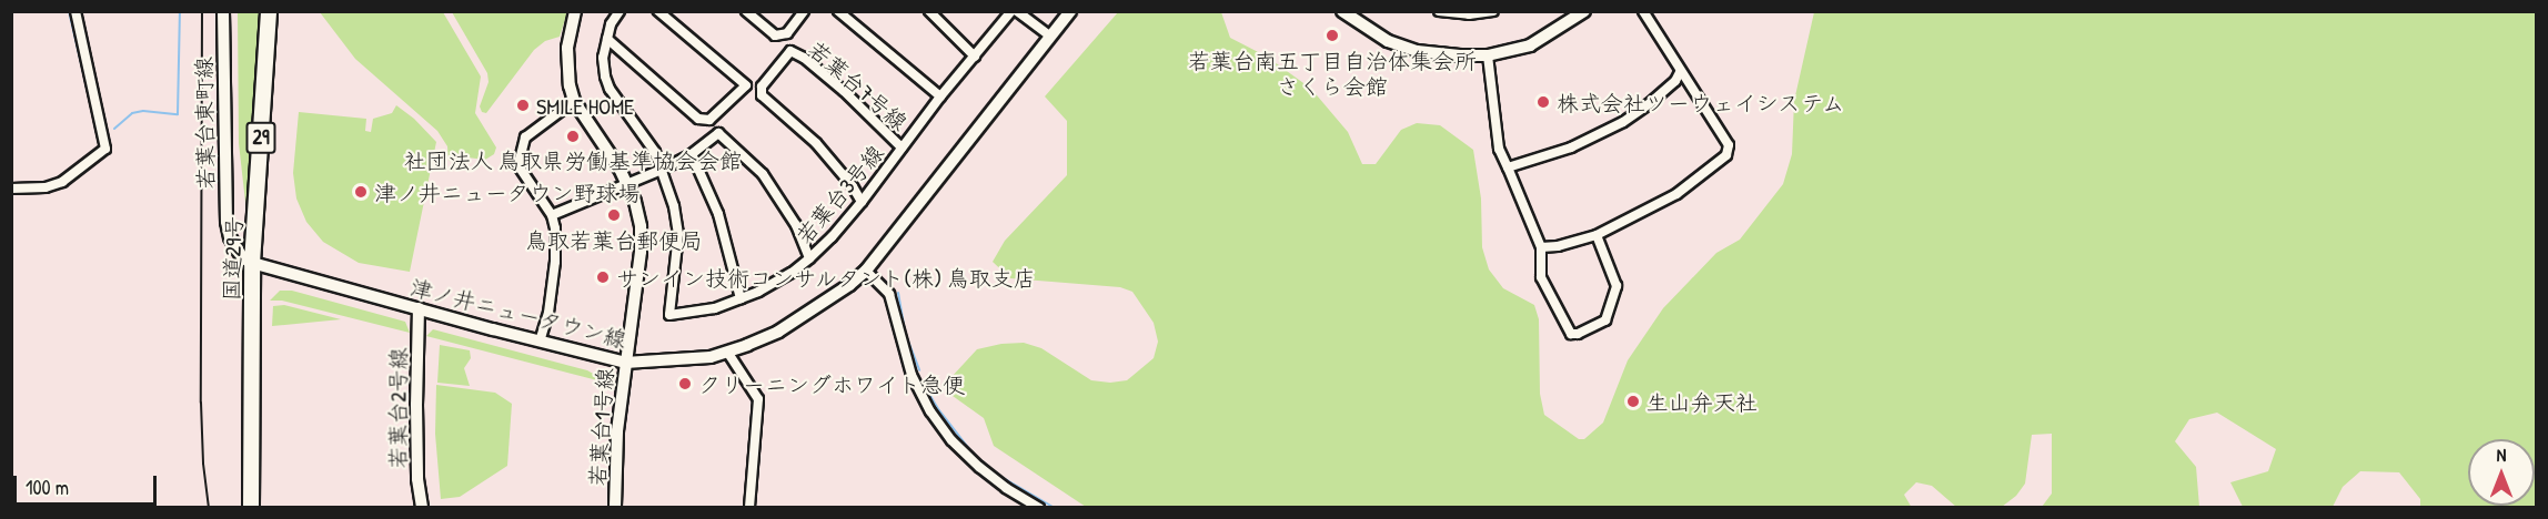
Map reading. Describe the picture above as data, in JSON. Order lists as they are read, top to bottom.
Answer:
{
  "streets": {
    "highway": ["29", "国道29号"],
    "street": [
      "若葉台7号線",
      "若葉台東町線",
      "若葉台3号線",
      "津ノ井ニュータウン線",
      "若葉台2号線",
      "若葉台1号線"
    ]
  },
  "crossings": [
    ["若葉台7号線", "若葉台3号線"],
    ["若葉台東町線", "国道29号"],
    ["若葉台東町線", "津ノ井ニュータウン線"],
    ["国道29号", "津ノ井ニュータウン線"],
    ["津ノ井ニュータウン線", "若葉台2号線"],
    ["津ノ井ニュータウン線", "若葉台1号線"]
  ],
  "places": [
    "若葉台南五丁目自治体集会所 さくら会館",
    "株式会社ツーウェイシステム",
    "SMILE HOME",
    "社団法人 鳥取県労働基準協会会館",
    "津ノ井ニュータウン野球場",
    "鳥取若葉台郵便局",
    "サンイン技術コンサルタント(株) 鳥取支店",
    "クリーニングホワイト急便",
    "生山弁天社"
  ],
  "scale_bar": "100 m",
  "north": "top"
}
